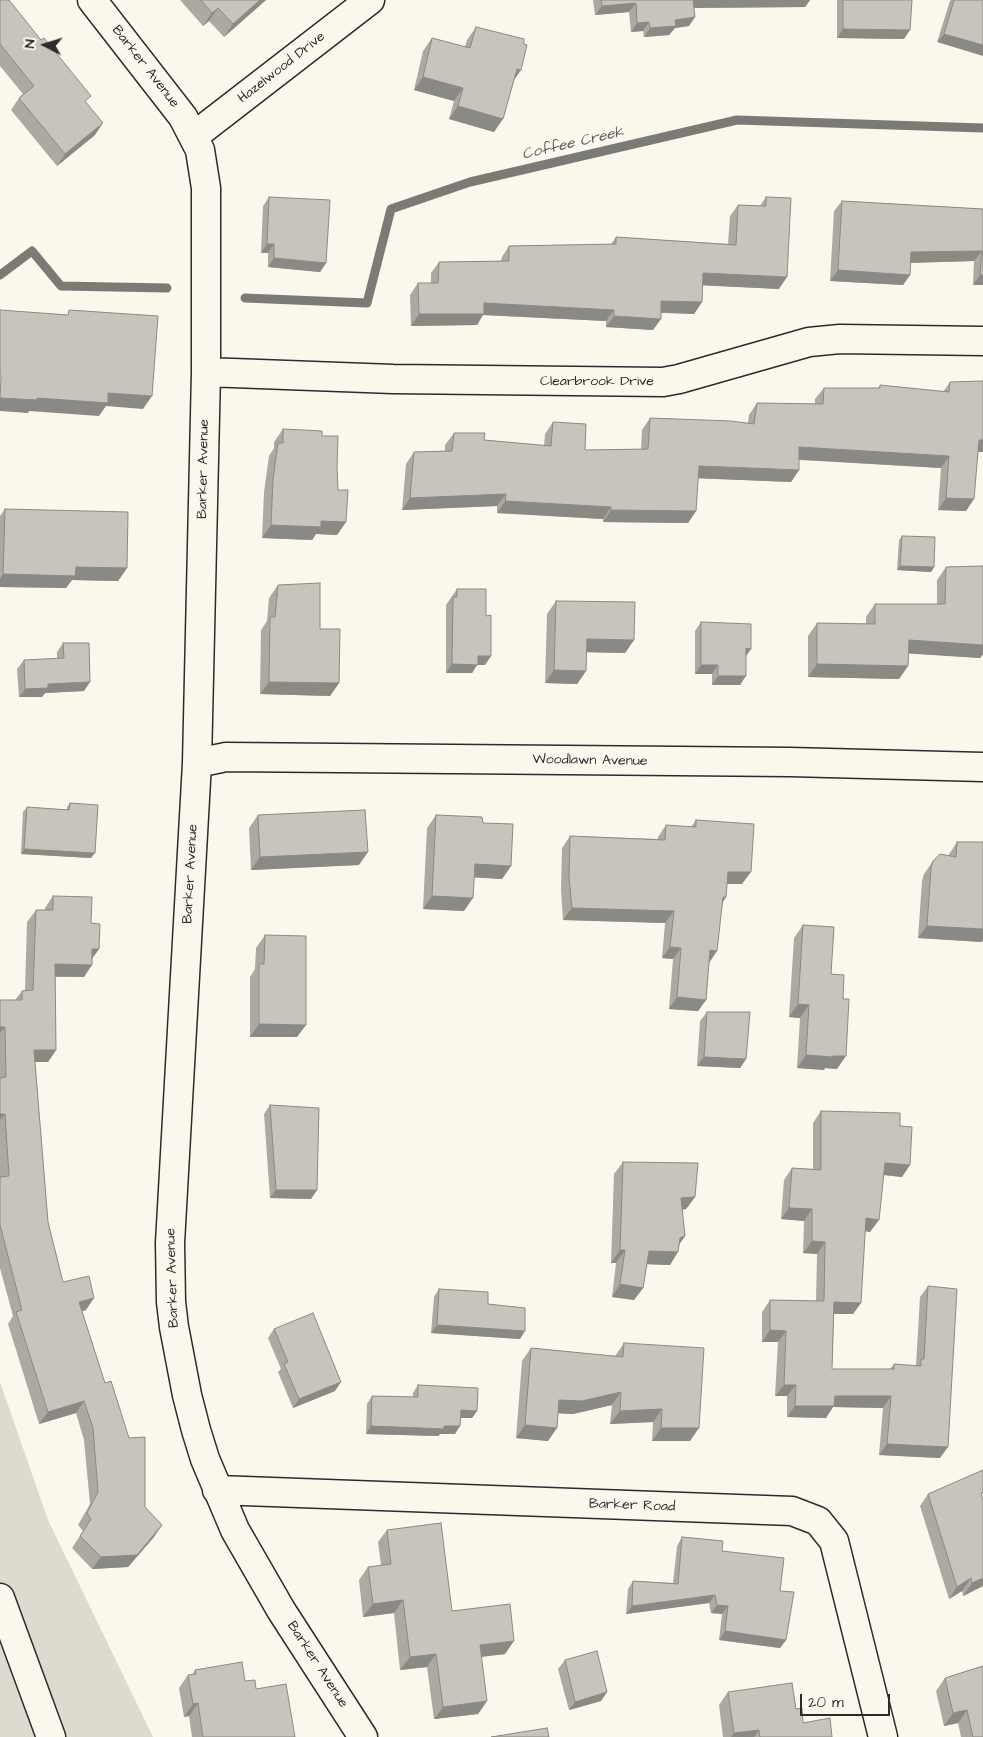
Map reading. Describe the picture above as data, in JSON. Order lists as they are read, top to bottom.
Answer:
{
  "streets": {
    "street": [
      "Barker Avenue",
      "Hazelwood Drive",
      "Clearbrook Drive",
      "Woodlawn Avenue",
      "Barker Road"
    ]
  },
  "crossings": [
    ["Barker Avenue", "Hazelwood Drive"],
    ["Barker Avenue", "Clearbrook Drive"],
    ["Barker Avenue", "Woodlawn Avenue"],
    ["Barker Avenue", "Barker Road"]
  ],
  "water": ["Coffee Creek"],
  "scale_bar": "20 m",
  "north": "left"
}
